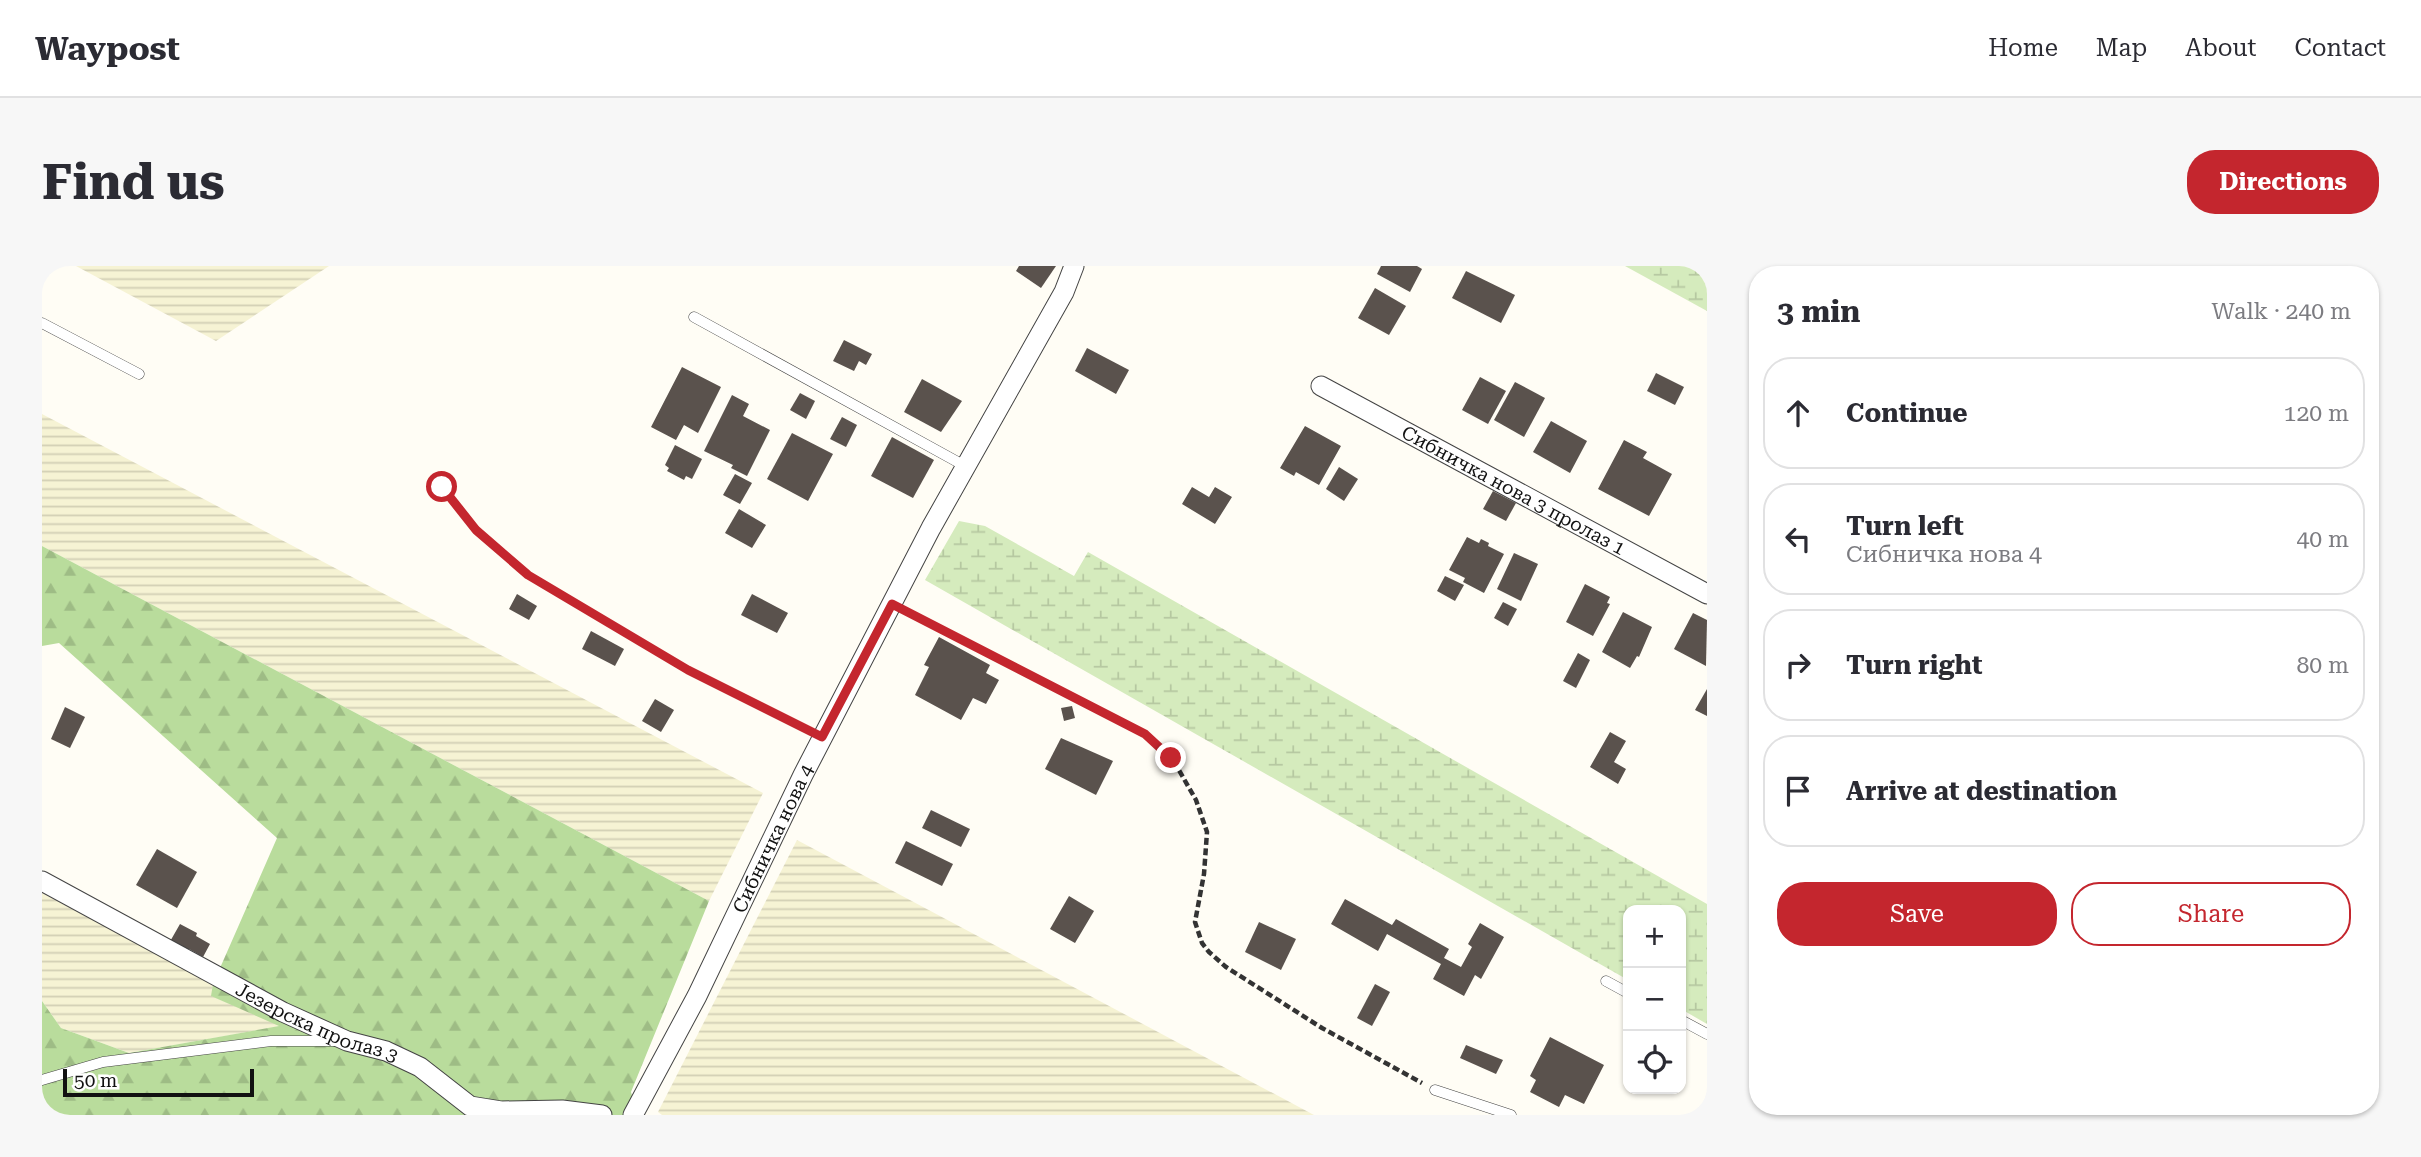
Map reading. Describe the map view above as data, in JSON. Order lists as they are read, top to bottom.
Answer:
{
  "streets": {
    "street": ["Сибничка нова 3 пролаз 1", "Сибничка нова 4", "Језерска пролаз 3"]
  },
  "scale_bar": "50 m",
  "page": {
    "header": "Waypost",
    "nav": [
      "Home",
      "Map",
      "About",
      "Contact"
    ],
    "buttons": [
      "Directions",
      ["Save", "Share"]
    ],
    "title": "Find us",
    "heading": ["3 min", "Walk · 240 m"],
    "list": [
      ["Continue", "120 m"],
      ["Turn left", "Сибничка нова 4", "40 m"],
      ["Turn right", "80 m"],
      "Arrive at destination"
    ],
    "map_buttons": ["+", "−"],
    "scale": "50 m"
  }
}
